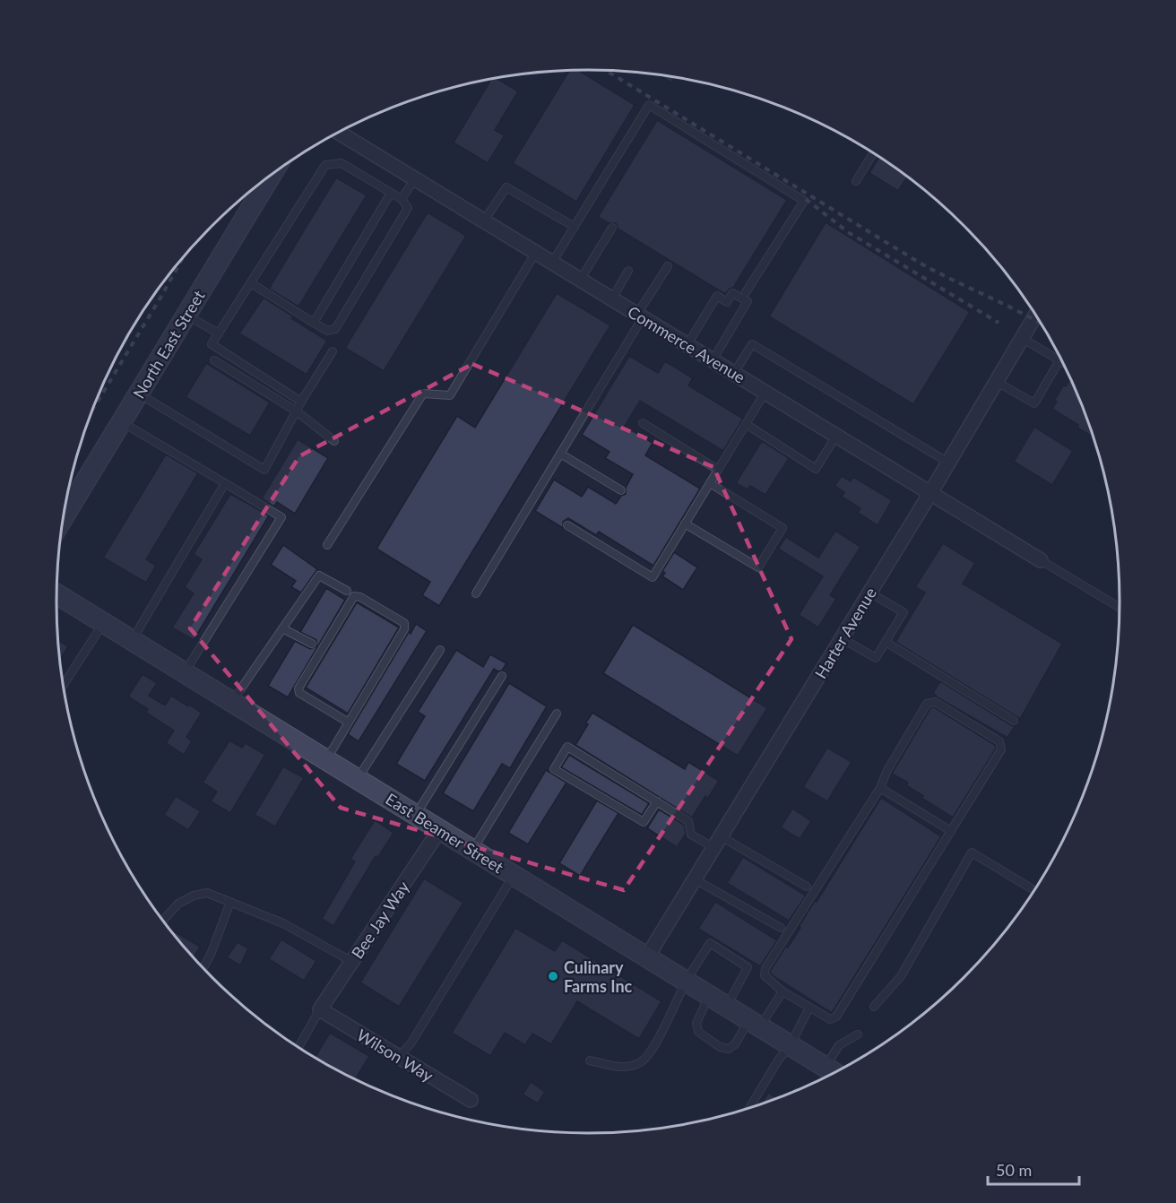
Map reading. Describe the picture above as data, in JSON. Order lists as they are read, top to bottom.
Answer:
{
  "streets": {
    "street": [
      "North East Street",
      "Commerce Avenue",
      "Harter Avenue",
      "East Beamer Street",
      "Bee Jay Way",
      "Wilson Way"
    ]
  },
  "crossings": [
    ["Commerce Avenue", "Harter Avenue"],
    ["Harter Avenue", "East Beamer Street"],
    ["East Beamer Street", "Bee Jay Way"],
    ["Bee Jay Way", "Wilson Way"]
  ],
  "places": ["Culinary Farms Inc"],
  "scale_bar": "50 m"
}
